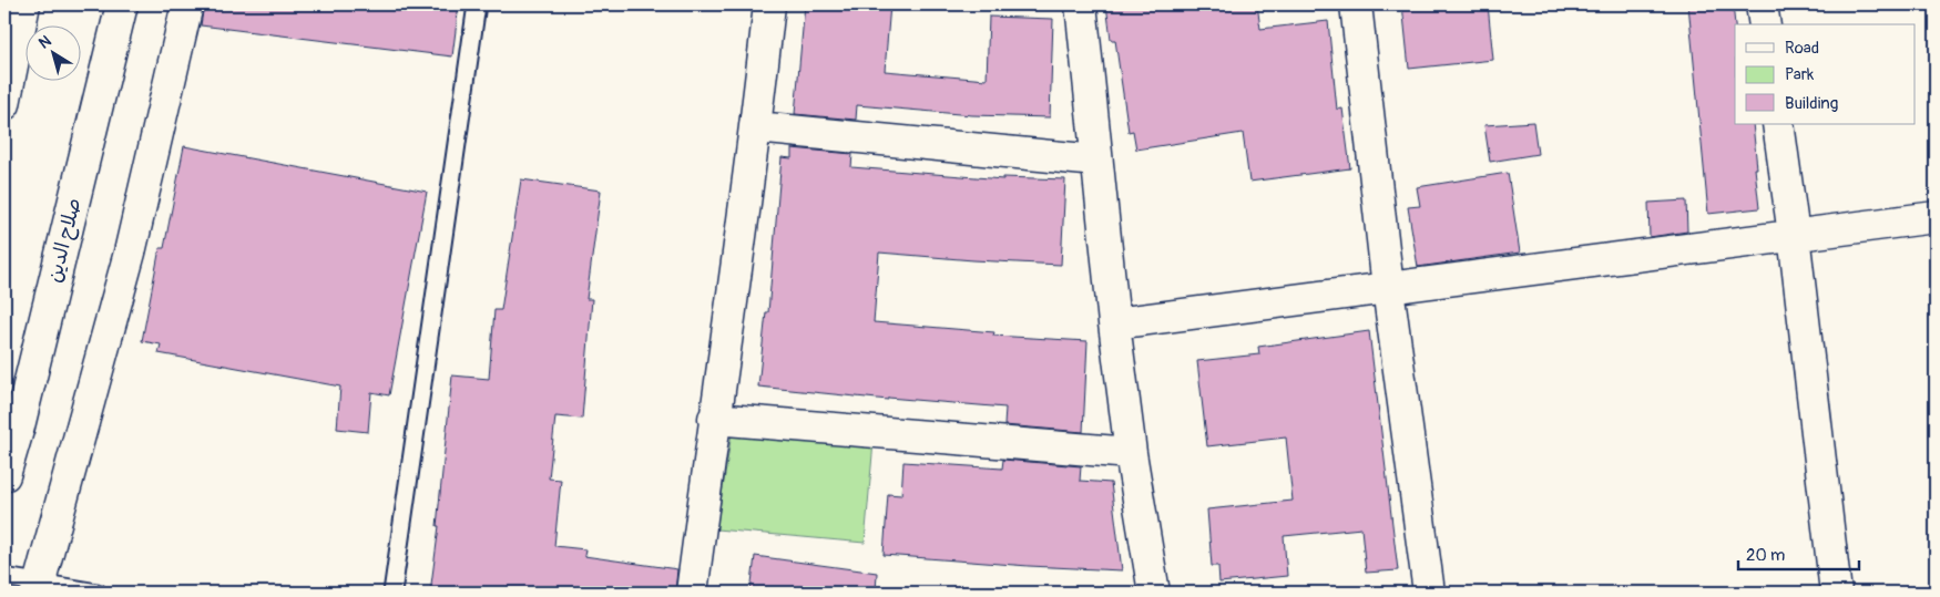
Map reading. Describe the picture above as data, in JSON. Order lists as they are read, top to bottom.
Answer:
{
  "streets": {
    "main road": ["صلاح الدين"]
  },
  "legend": ["Road", "Park", "Building"],
  "scale_bar": "20 m",
  "north": "top left"
}
